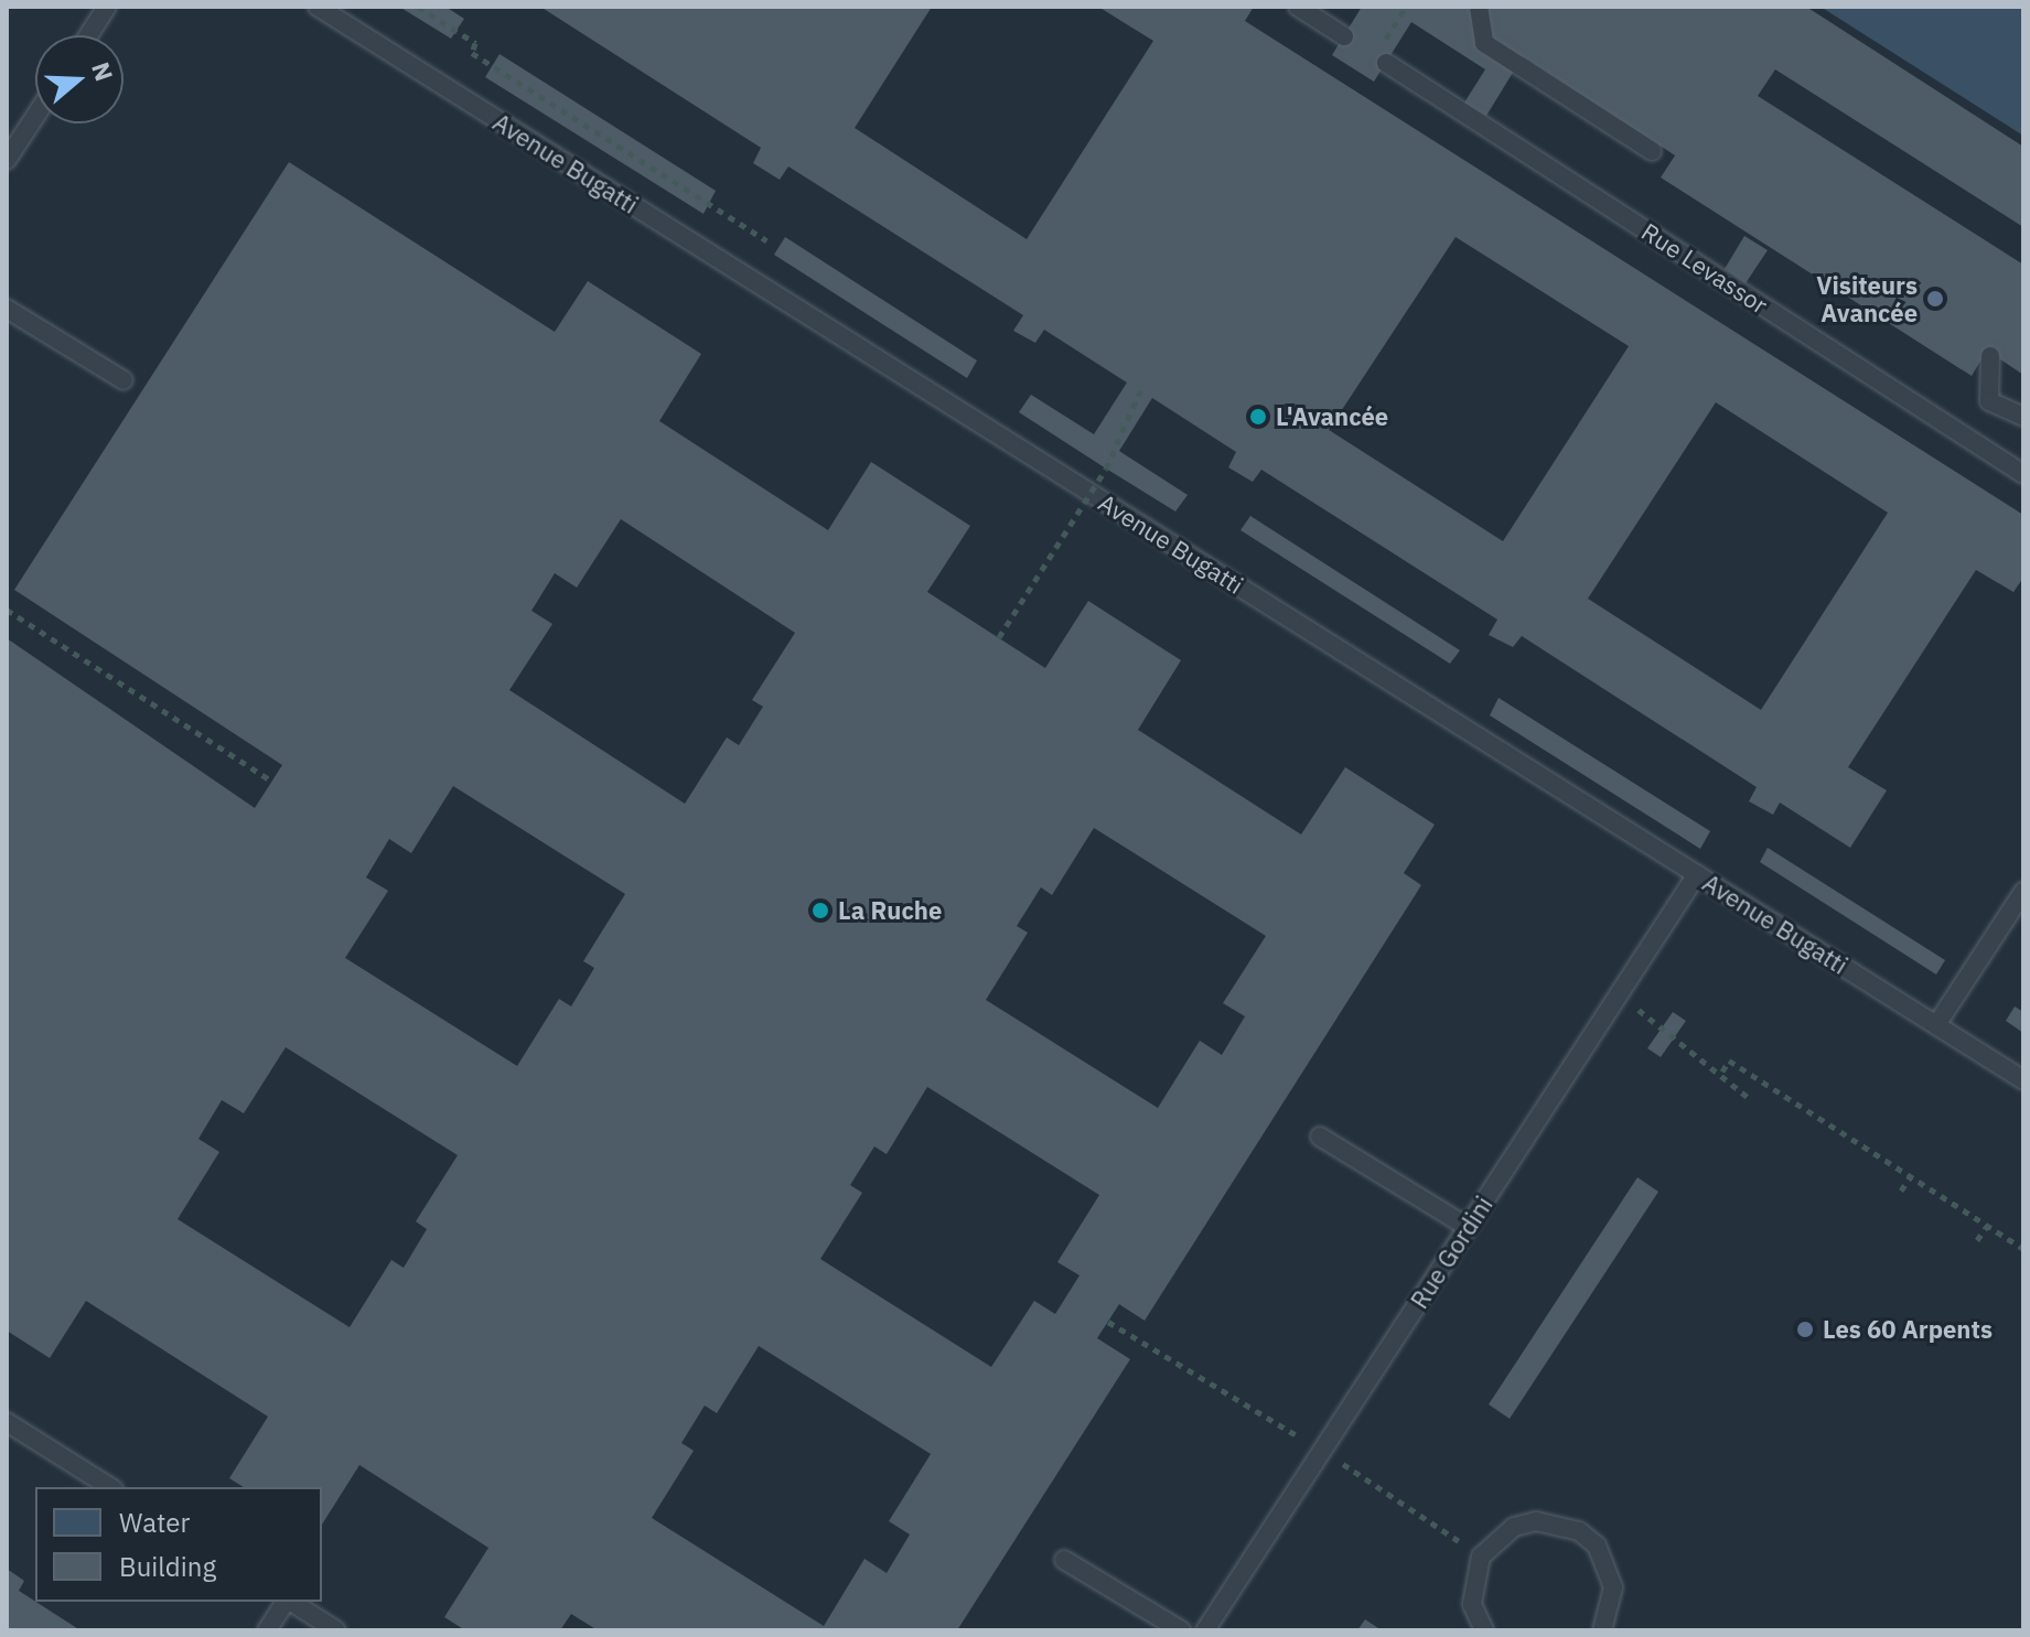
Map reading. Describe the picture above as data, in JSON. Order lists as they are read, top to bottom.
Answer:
{
  "streets": {
    "lane": ["Avenue Bugatti", "Rue Levassor", "Rue Gordini"]
  },
  "crossings": [
    ["Avenue Bugatti", "Rue Gordini"]
  ],
  "places": [
    "Visiteurs Avancée",
    "L'Avancée",
    "La Ruche",
    "Les 60 Arpents"
  ],
  "legend": ["Water", "Building"],
  "north": "right"
}
